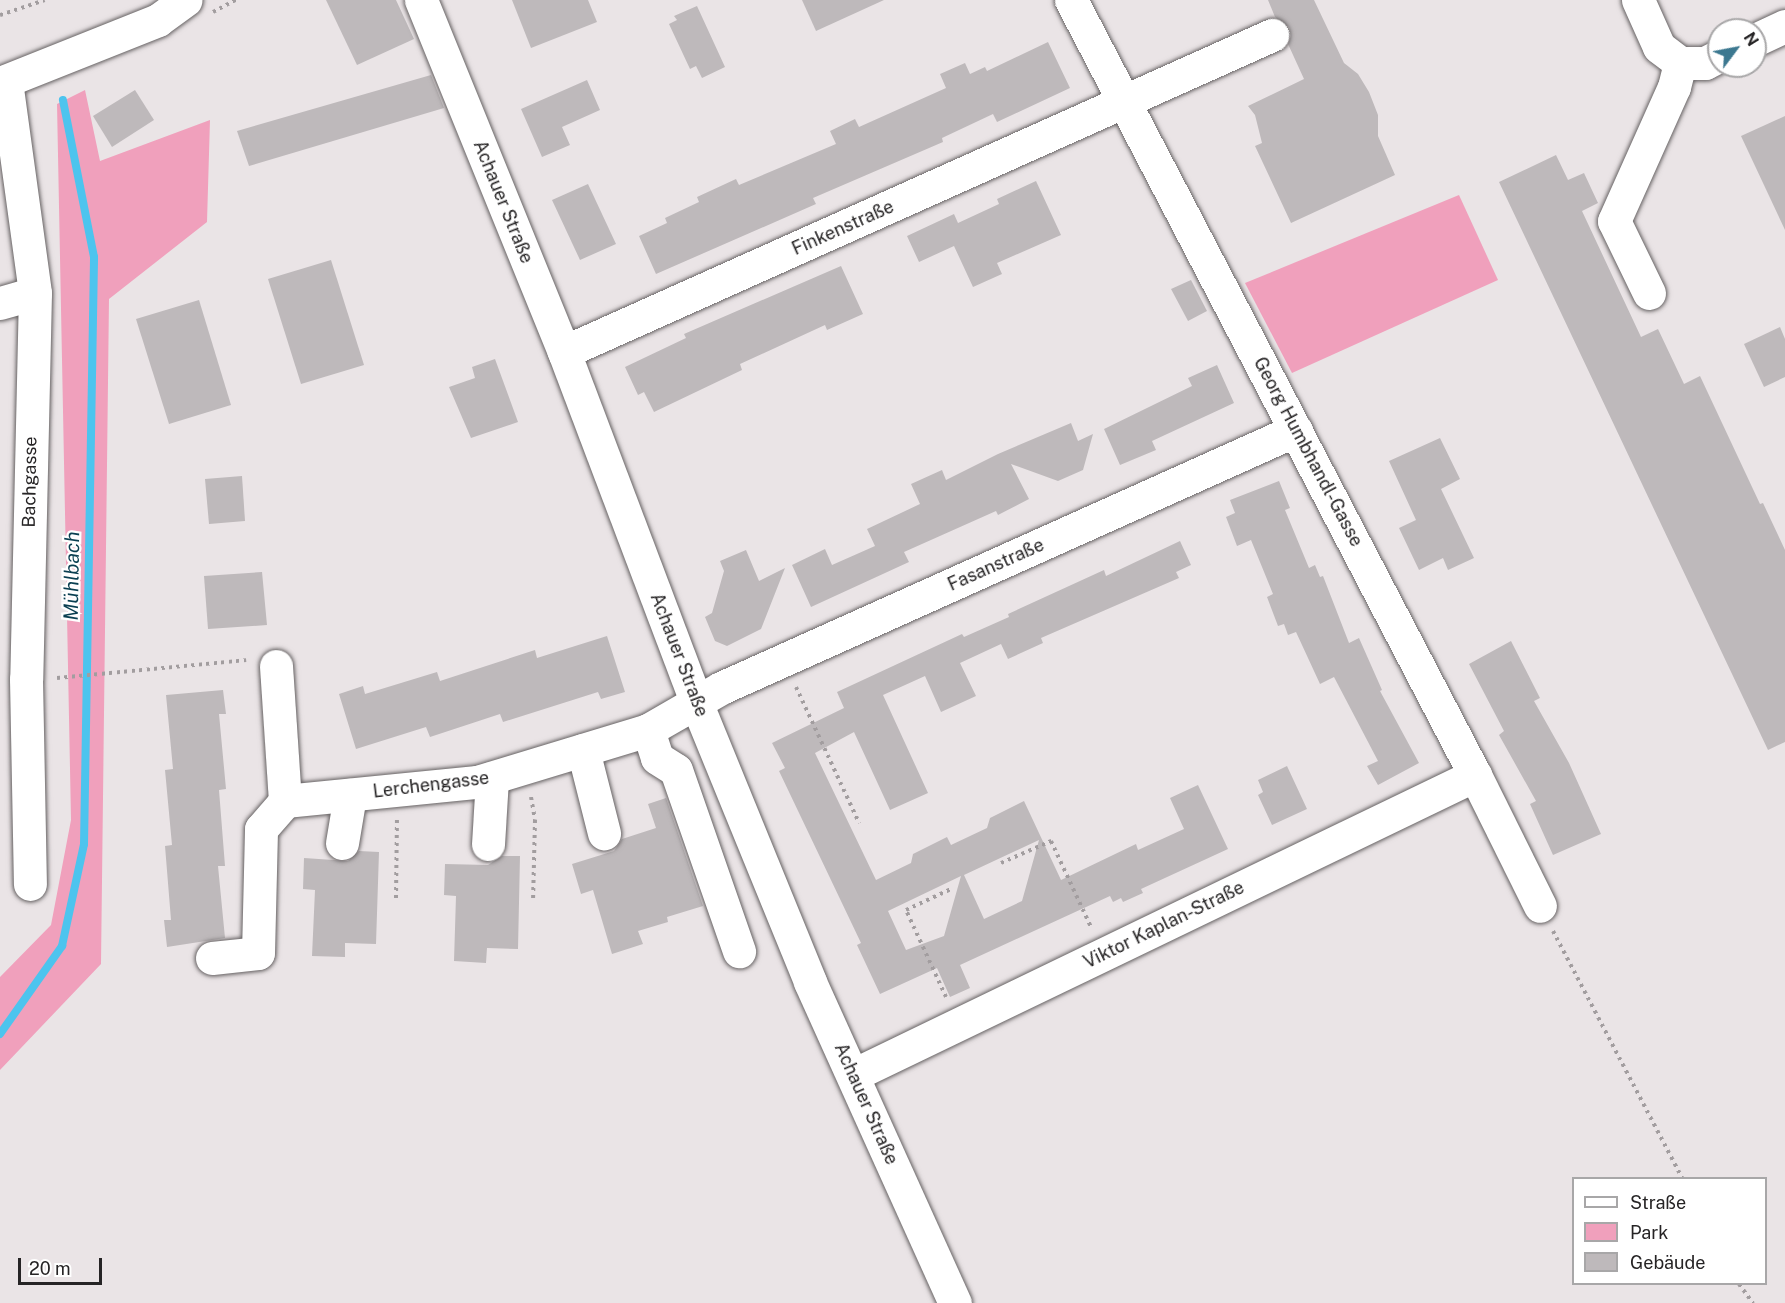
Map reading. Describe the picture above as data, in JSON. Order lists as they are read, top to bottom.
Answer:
{
  "streets": {
    "street": [
      "Achauer Straße",
      "Finkenstraße",
      "Georg Humbhandl-Gasse",
      "Bachgasse",
      "Fasanstraße",
      "Lerchengasse",
      "Viktor Kaplan-Straße"
    ]
  },
  "crossings": [
    ["Achauer Straße", "Finkenstraße"],
    ["Achauer Straße", "Fasanstraße"],
    ["Achauer Straße", "Lerchengasse"],
    ["Achauer Straße", "Viktor Kaplan-Straße"],
    ["Finkenstraße", "Georg Humbhandl-Gasse"],
    ["Georg Humbhandl-Gasse", "Fasanstraße"],
    ["Georg Humbhandl-Gasse", "Viktor Kaplan-Straße"],
    ["Fasanstraße", "Lerchengasse"]
  ],
  "water": ["Mühlbach"],
  "legend": ["Straße", "Park", "Gebäude"],
  "scale_bar": "20 m",
  "north": "top right"
}
